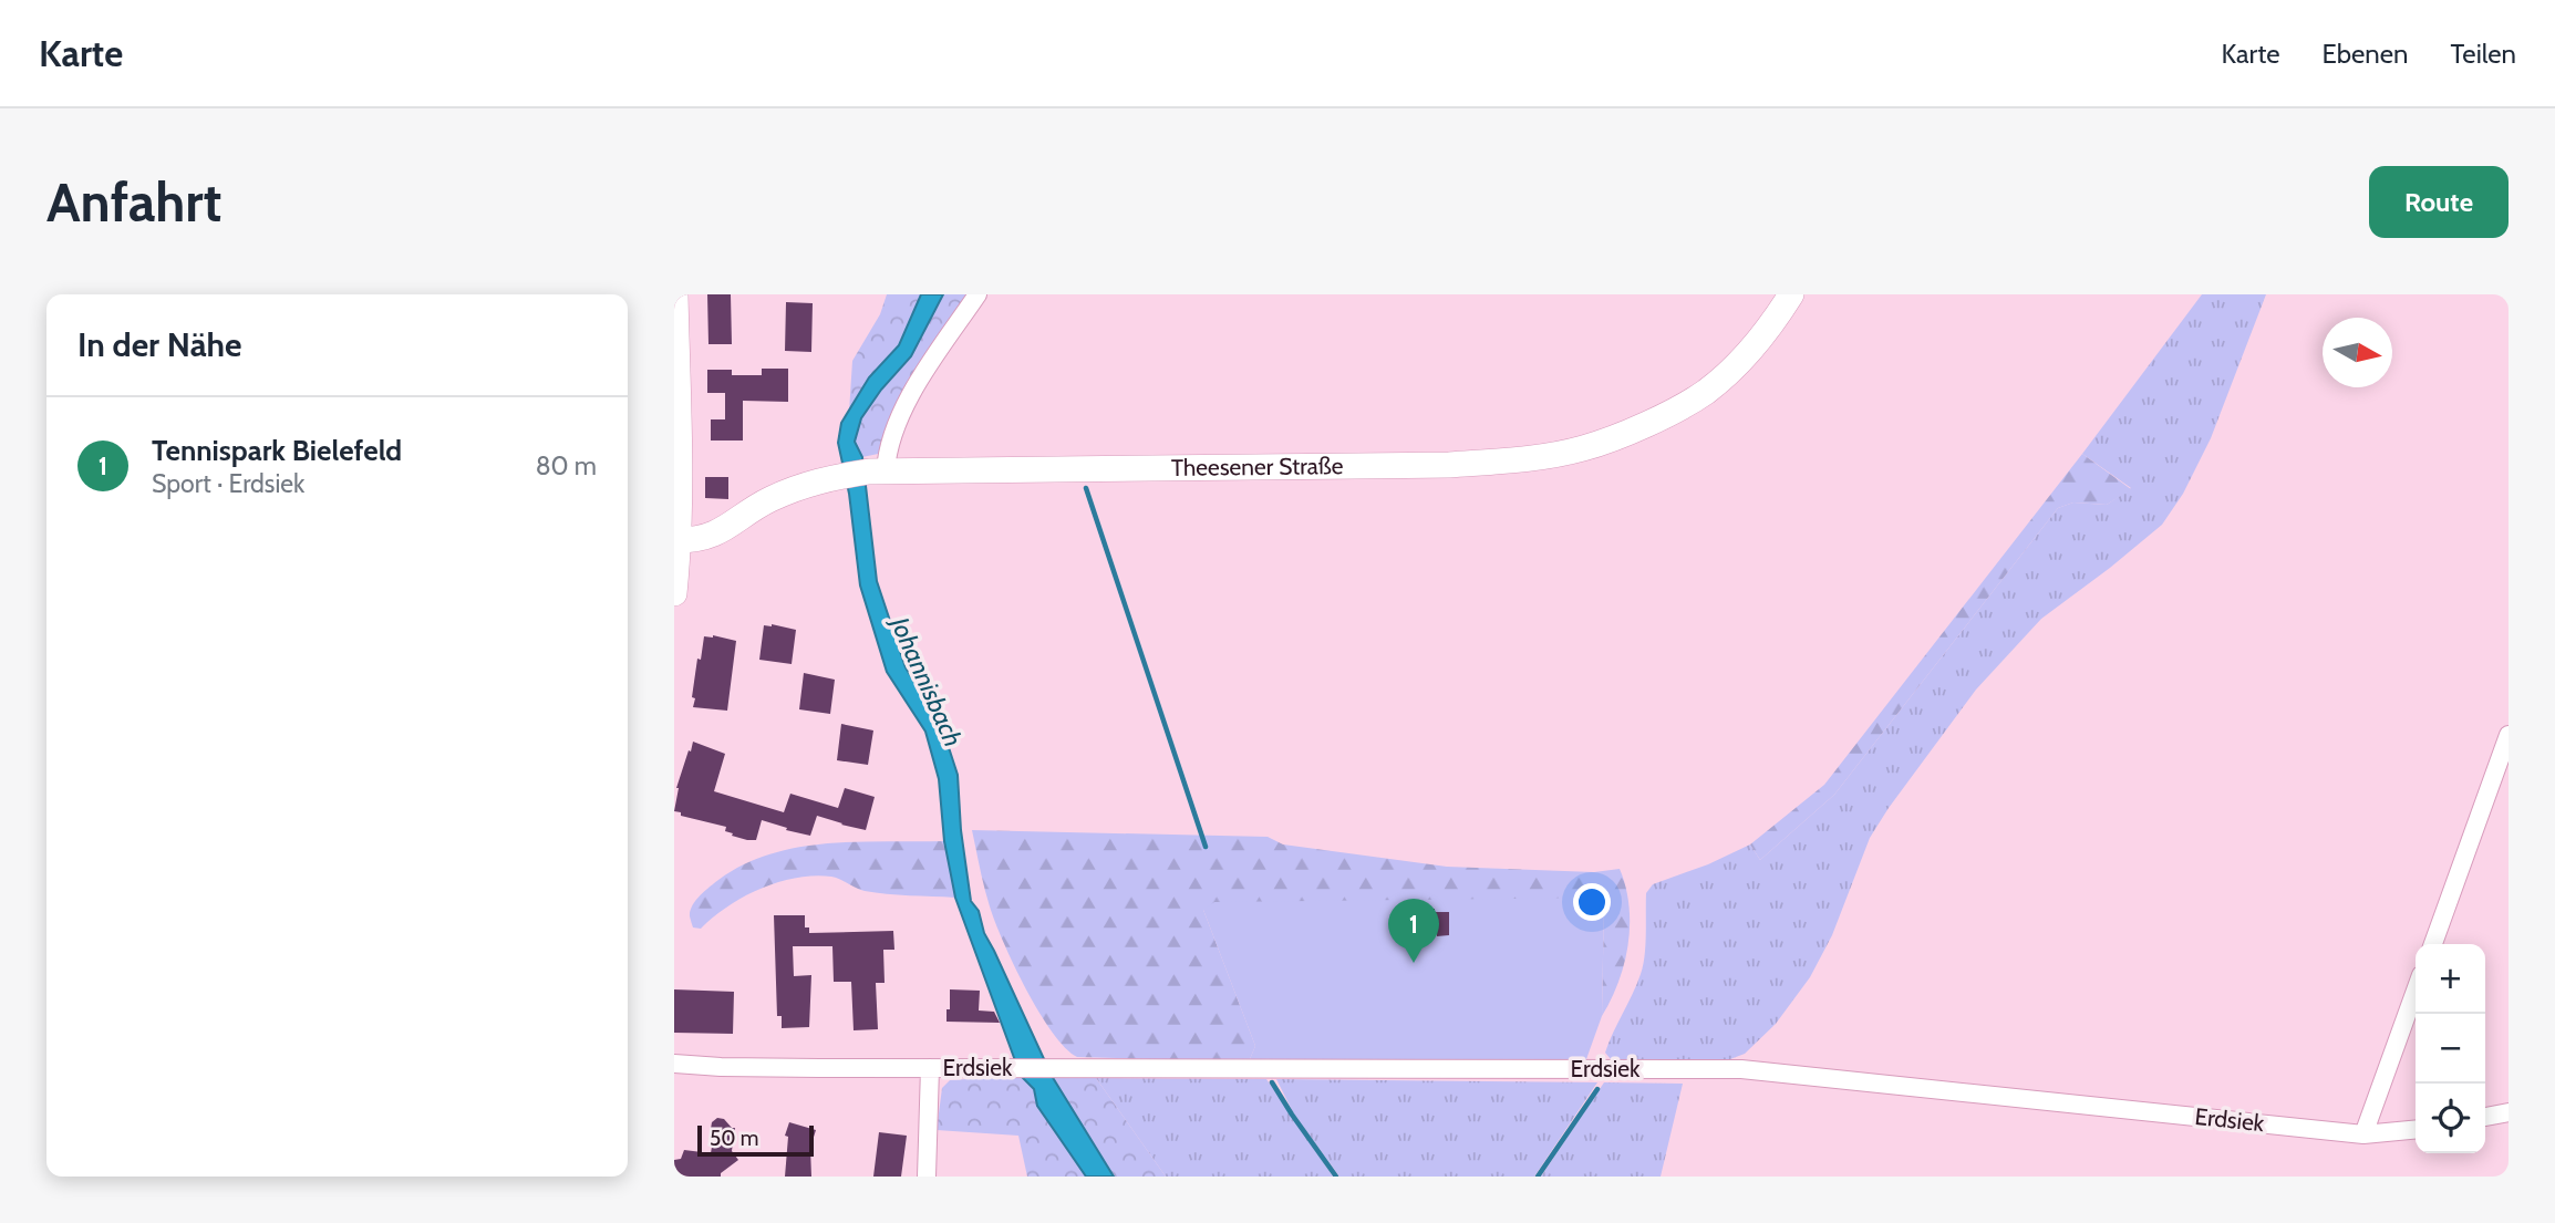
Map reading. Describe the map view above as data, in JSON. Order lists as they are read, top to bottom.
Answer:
{
  "streets": {
    "street": ["Theesener Straße", "Erdsiek"]
  },
  "water": ["Johannisbach"],
  "scale_bar": "50 m",
  "north": "right",
  "page": {
    "header": "Karte",
    "nav": ["Karte", "Ebenen", "Teilen"],
    "buttons": "Route",
    "title": "Anfahrt",
    "heading": "In der Nähe",
    "list": [
      {
        "mark": "1",
        "name": "Tennispark Bielefeld",
        "note": "Sport · Erdsiek",
        "value": "80 m"
      }
    ],
    "pins": "1",
    "map_buttons": ["+", "−"],
    "scale": "50 m"
  }
}
